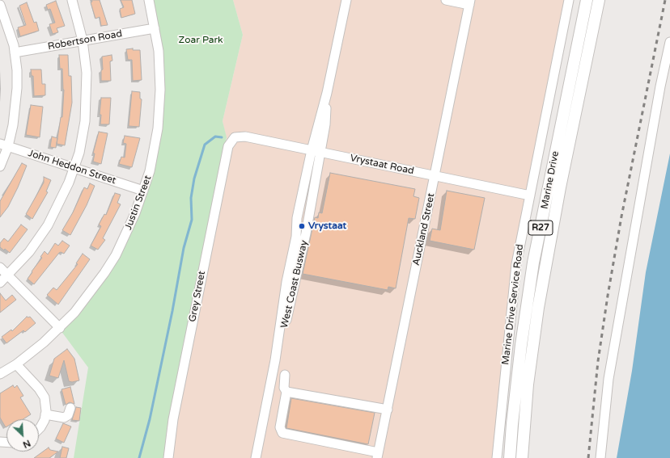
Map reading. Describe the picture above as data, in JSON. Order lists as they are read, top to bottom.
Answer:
{
  "streets": {
    "main road": ["Marine Drive", "R27"],
    "street": [
      "Robertson Road",
      "Vrystaat Road",
      "John Heddon Street",
      "Justin Street",
      "Auckland Street",
      "West Coast Busway",
      "Grey Street",
      "Marine Drive Service Road"
    ]
  },
  "crossings": [
    ["Robertson Road", "Justin Street"],
    ["Vrystaat Road", "Auckland Street"],
    ["Vrystaat Road", "West Coast Busway"],
    ["Vrystaat Road", "Grey Street"],
    ["Vrystaat Road", "Marine Drive Service Road"],
    ["John Heddon Street", "Justin Street"]
  ],
  "parks": ["Zoar Park"],
  "places": ["Vrystaat"],
  "north": "bottom right"
}
